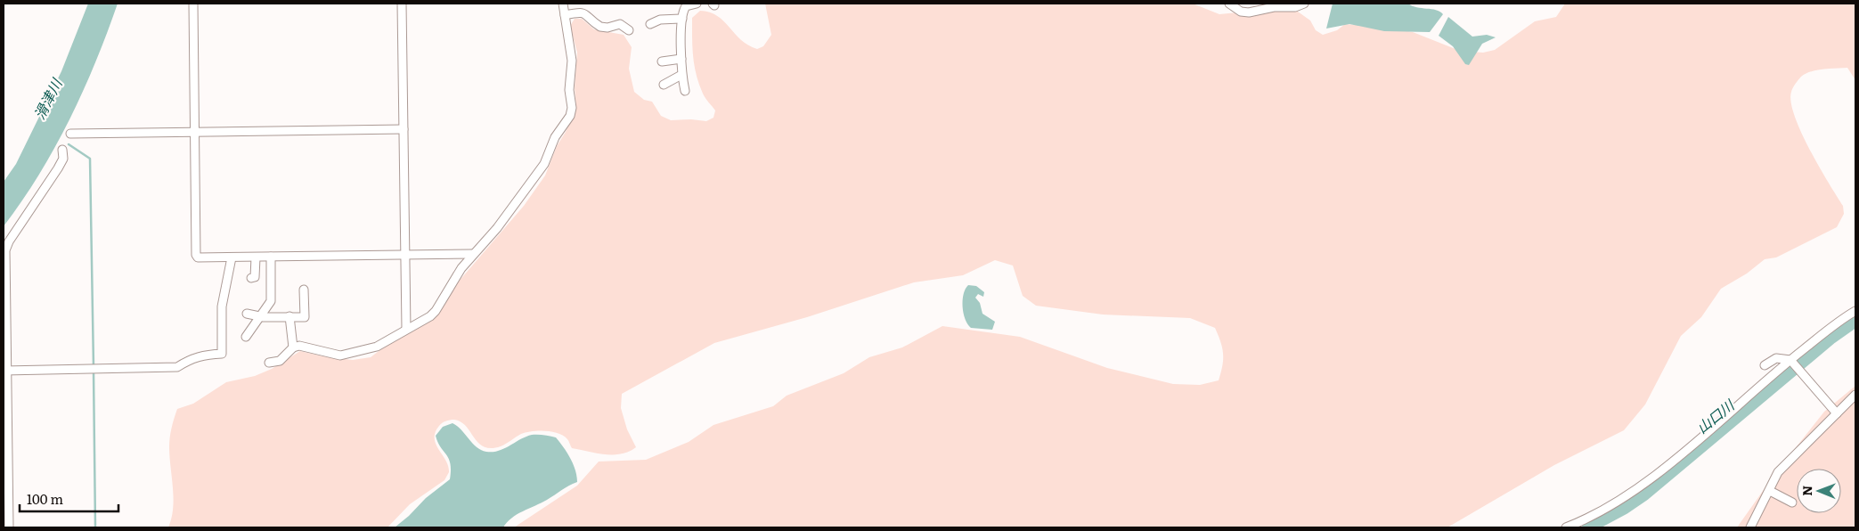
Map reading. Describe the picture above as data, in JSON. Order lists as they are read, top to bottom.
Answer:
{
  "water": ["滑津川", "山口川"],
  "scale_bar": "100 m",
  "north": "left"
}
